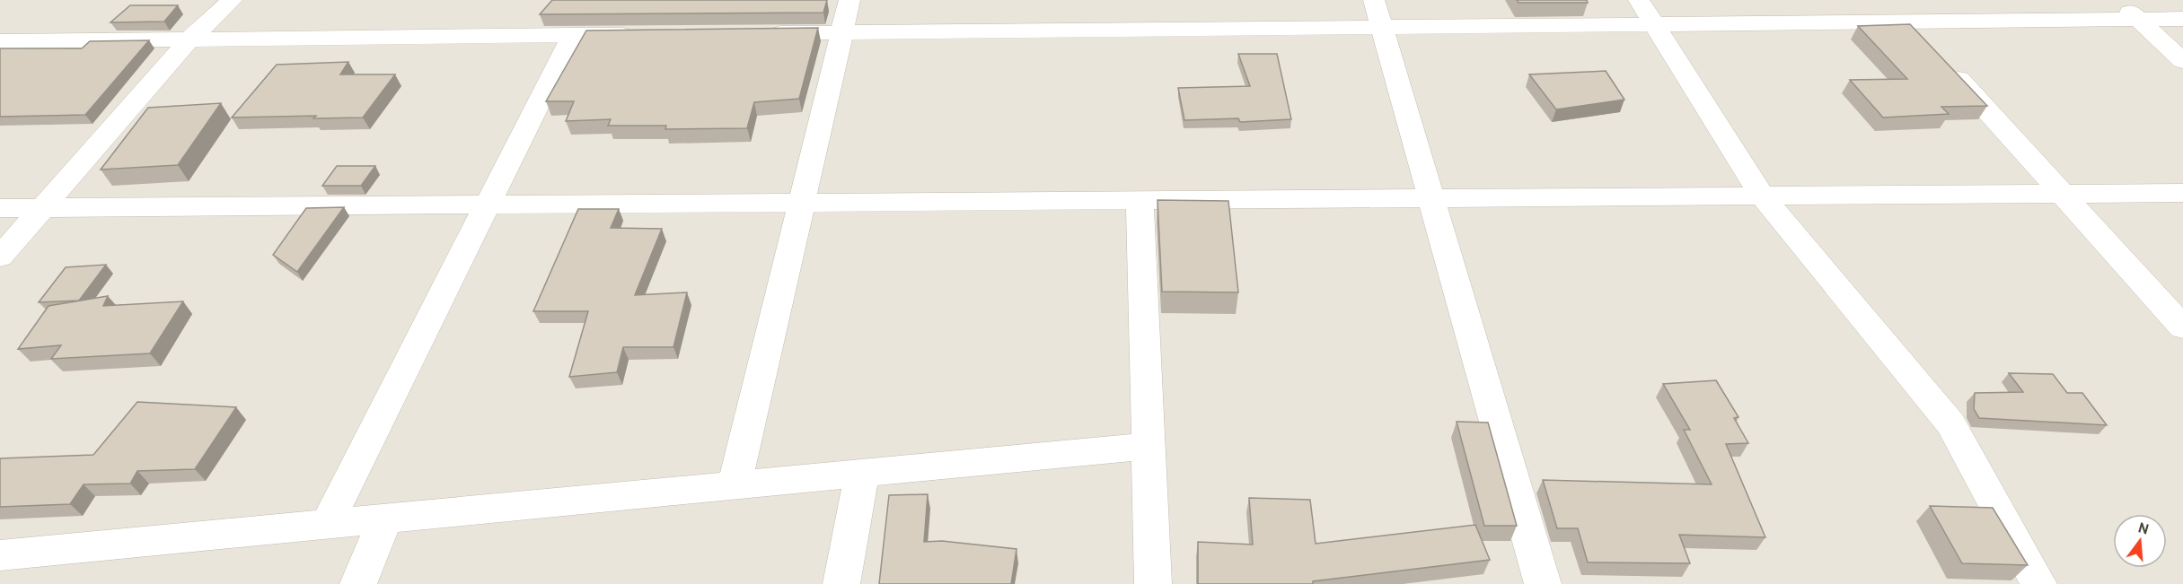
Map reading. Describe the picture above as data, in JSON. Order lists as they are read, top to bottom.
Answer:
{
  "north": "top"
}
